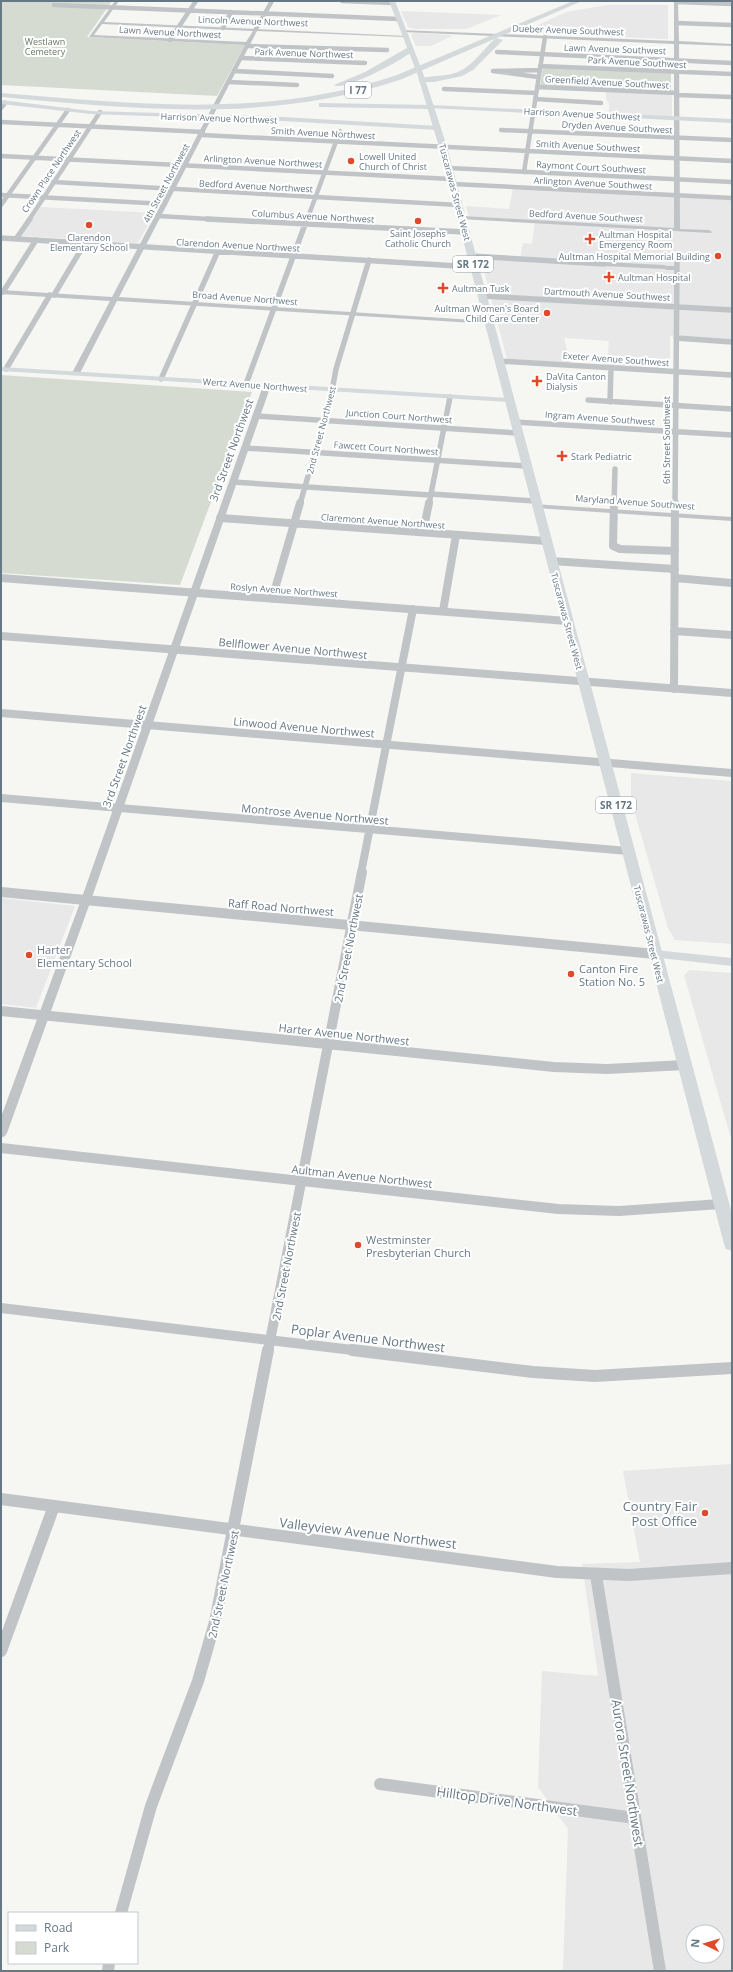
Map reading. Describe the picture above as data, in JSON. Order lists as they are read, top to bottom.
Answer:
{
  "streets": {
    "highway": ["I 77"],
    "main road": [
      "Harrison Avenue Southwest",
      "Harrison Avenue Northwest",
      "Tuscarawas Street West",
      "SR 172",
      "Wertz Avenue Northwest"
    ],
    "street": [
      "Lincoln Avenue Northwest",
      "Dueber Avenue Southwest",
      "Lawn Avenue Northwest",
      "Lawn Avenue Southwest",
      "Park Avenue Northwest",
      "Park Avenue Southwest",
      "Greenfield Avenue Southwest",
      "Dryden Avenue Southwest",
      "Smith Avenue Northwest",
      "Smith Avenue Southwest",
      "Arlington Avenue Northwest",
      "Raymont Court Southwest",
      "Crown Place Northwest",
      "4th Street Northwest",
      "Arlington Avenue Southwest",
      "Bedford Avenue Northwest",
      "Columbus Avenue Northwest",
      "Bedford Avenue Southwest",
      "Clarendon Avenue Northwest",
      "Dartmouth Avenue Southwest",
      "Broad Avenue Northwest",
      "Exeter Avenue Southwest",
      "Junction Court Northwest",
      "Ingram Avenue Southwest",
      "2nd Street Northwest",
      "6th Street Southwest",
      "Fawcett Court Northwest",
      "3rd Street Northwest",
      "Maryland Avenue Southwest",
      "Claremont Avenue Northwest",
      "Roslyn Avenue Northwest",
      "Bellflower Avenue Northwest",
      "Linwood Avenue Northwest",
      "Montrose Avenue Northwest",
      "Raff Road Northwest",
      "Harter Avenue Northwest",
      "Aultman Avenue Northwest",
      "Poplar Avenue Northwest",
      "Valleyview Avenue Northwest",
      "Aurora Street Northwest",
      "Hilltop Drive Northwest"
    ]
  },
  "crossings": [
    ["Lincoln Avenue Northwest", "Dueber Avenue Southwest"],
    ["Lincoln Avenue Northwest", "Lawn Avenue Northwest"],
    ["Lincoln Avenue Northwest", "4th Street Northwest"],
    ["Lincoln Avenue Northwest", "Tuscarawas Street West"],
    ["Dueber Avenue Southwest", "Tuscarawas Street West"],
    ["Lawn Avenue Northwest", "4th Street Northwest"],
    ["Park Avenue Northwest", "4th Street Northwest"],
    ["Harrison Avenue Southwest", "Tuscarawas Street West"],
    ["Harrison Avenue Northwest", "Crown Place Northwest"],
    ["Harrison Avenue Northwest", "4th Street Northwest"],
    ["Harrison Avenue Northwest", "Tuscarawas Street West"],
    ["Smith Avenue Northwest", "Smith Avenue Southwest"],
    ["Smith Avenue Northwest", "Crown Place Northwest"],
    ["Smith Avenue Northwest", "4th Street Northwest"],
    ["Smith Avenue Northwest", "Tuscarawas Street West"],
    ["Smith Avenue Northwest", "3rd Street Northwest"],
    ["Smith Avenue Southwest", "Tuscarawas Street West"],
    ["Arlington Avenue Northwest", "Crown Place Northwest"],
    ["Arlington Avenue Northwest", "4th Street Northwest"],
    ["Arlington Avenue Northwest", "Arlington Avenue Southwest"],
    ["Arlington Avenue Northwest", "Tuscarawas Street West"],
    ["Arlington Avenue Northwest", "3rd Street Northwest"],
    ["Raymont Court Southwest", "Tuscarawas Street West"],
    ["Crown Place Northwest", "Bedford Avenue Northwest"],
    ["Crown Place Northwest", "Clarendon Avenue Northwest"],
    ["4th Street Northwest", "Bedford Avenue Northwest"],
    ["4th Street Northwest", "Columbus Avenue Northwest"],
    ["4th Street Northwest", "Clarendon Avenue Northwest"],
    ["4th Street Northwest", "Broad Avenue Northwest"],
    ["4th Street Northwest", "Wertz Avenue Northwest"],
    ["Arlington Avenue Southwest", "Tuscarawas Street West"],
    ["Bedford Avenue Northwest", "Tuscarawas Street West"],
    ["Bedford Avenue Northwest", "3rd Street Northwest"],
    ["Tuscarawas Street West", "Columbus Avenue Northwest"],
    ["Tuscarawas Street West", "Bedford Avenue Southwest"],
    ["Tuscarawas Street West", "Clarendon Avenue Northwest"],
    ["Tuscarawas Street West", "Dartmouth Avenue Southwest"],
    ["Tuscarawas Street West", "Broad Avenue Northwest"],
    ["Tuscarawas Street West", "Exeter Avenue Southwest"],
    ["Tuscarawas Street West", "Wertz Avenue Northwest"],
    ["Tuscarawas Street West", "Junction Court Northwest"],
    ["Tuscarawas Street West", "Ingram Avenue Southwest"],
    ["Tuscarawas Street West", "Fawcett Court Northwest"],
    ["Tuscarawas Street West", "Maryland Avenue Southwest"],
    ["Tuscarawas Street West", "Claremont Avenue Northwest"],
    ["Tuscarawas Street West", "Roslyn Avenue Northwest"],
    ["Tuscarawas Street West", "Bellflower Avenue Northwest"],
    ["Tuscarawas Street West", "Linwood Avenue Northwest"],
    ["Tuscarawas Street West", "Montrose Avenue Northwest"],
    ["Tuscarawas Street West", "Raff Road Northwest"],
    ["Tuscarawas Street West", "Harter Avenue Northwest"],
    ["Tuscarawas Street West", "Aultman Avenue Northwest"],
    ["Columbus Avenue Northwest", "3rd Street Northwest"],
    ["Clarendon Avenue Northwest", "2nd Street Northwest"],
    ["Clarendon Avenue Northwest", "3rd Street Northwest"],
    ["Dartmouth Avenue Southwest", "6th Street Southwest"],
    ["Broad Avenue Northwest", "2nd Street Northwest"],
    ["Broad Avenue Northwest", "3rd Street Northwest"],
    ["Exeter Avenue Southwest", "6th Street Southwest"],
    ["Wertz Avenue Northwest", "2nd Street Northwest"],
    ["Wertz Avenue Northwest", "3rd Street Northwest"],
    ["Junction Court Northwest", "2nd Street Northwest"],
    ["Junction Court Northwest", "3rd Street Northwest"],
    ["Ingram Avenue Southwest", "6th Street Southwest"],
    ["2nd Street Northwest", "Fawcett Court Northwest"],
    ["2nd Street Northwest", "Claremont Avenue Northwest"],
    ["2nd Street Northwest", "Roslyn Avenue Northwest"],
    ["2nd Street Northwest", "Bellflower Avenue Northwest"],
    ["2nd Street Northwest", "Linwood Avenue Northwest"],
    ["2nd Street Northwest", "Montrose Avenue Northwest"],
    ["2nd Street Northwest", "Raff Road Northwest"],
    ["2nd Street Northwest", "Harter Avenue Northwest"],
    ["2nd Street Northwest", "Aultman Avenue Northwest"],
    ["2nd Street Northwest", "Poplar Avenue Northwest"],
    ["2nd Street Northwest", "Valleyview Avenue Northwest"],
    ["6th Street Southwest", "Maryland Avenue Southwest"],
    ["6th Street Southwest", "Bellflower Avenue Northwest"],
    ["Fawcett Court Northwest", "3rd Street Northwest"],
    ["3rd Street Northwest", "Claremont Avenue Northwest"],
    ["3rd Street Northwest", "Roslyn Avenue Northwest"],
    ["3rd Street Northwest", "Bellflower Avenue Northwest"],
    ["3rd Street Northwest", "Linwood Avenue Northwest"],
    ["3rd Street Northwest", "Montrose Avenue Northwest"],
    ["3rd Street Northwest", "Raff Road Northwest"],
    ["3rd Street Northwest", "Harter Avenue Northwest"],
    ["Valleyview Avenue Northwest", "Aurora Street Northwest"],
    ["Aurora Street Northwest", "Hilltop Drive Northwest"]
  ],
  "parks": ["Westlawn Cemetery"],
  "places": {
    "other": [
      "Lowell United Church of Christ",
      "Saint Josephs Catholic Church",
      "Clarendon Elementary School",
      "Aultman Hospital Memorial Building",
      "Aultman Women's Board Child Care Center",
      "Harter Elementary School",
      "Canton Fire Station No. 5",
      "Westminster Presbyterian Church",
      "Country Fair Post Office"
    ],
    "health": [
      "Aultman Hospital Emergency Room",
      "Aultman Hospital",
      "Aultman Tusk",
      "DaVita Canton Dialysis",
      "Stark Pediatric"
    ]
  },
  "legend": ["Road", "Park"],
  "north": "left"
}
